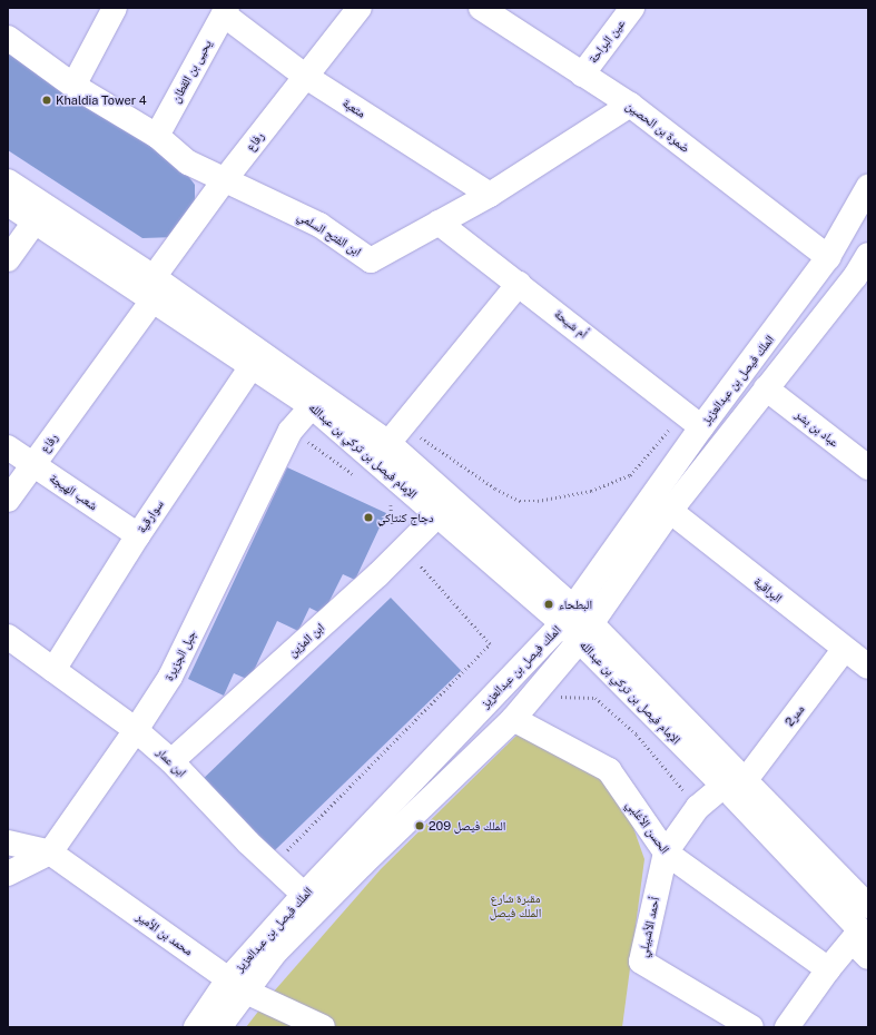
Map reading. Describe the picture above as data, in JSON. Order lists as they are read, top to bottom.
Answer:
{
  "streets": {
    "street": [
      "عين البراحة",
      "يحيى بن القطان",
      "متعبة",
      "ضمرة بن الحصين",
      "رفاع",
      "ابن الفتح السلمي",
      "أم شيحة",
      "الملك فيصل بن عبدالعزيز",
      "عباد بن بشر",
      "الإمام فيصل بن تركي بن عبدالله",
      "شعب الهيجة",
      "سوارقية",
      "البراقية",
      "ابن المزين",
      "جبل الجزيرة",
      "ممر2",
      "ابن عمار",
      "الحسن الأغلبي",
      "أحمد الأشبيلي",
      "محمد بن الأمير"
    ]
  },
  "crossings": [
    ["عين البراحة", "ضمرة بن الحصين"],
    ["يحيى بن القطان", "متعبة"],
    ["يحيى بن القطان", "ابن الفتح السلمي"],
    ["متعبة", "رفاع"],
    ["متعبة", "ابن الفتح السلمي"],
    ["ضمرة بن الحصين", "ابن الفتح السلمي"],
    ["ضمرة بن الحصين", "الملك فيصل بن عبدالعزيز"],
    ["رفاع", "ابن الفتح السلمي"],
    ["رفاع", "الإمام فيصل بن تركي بن عبدالله"],
    ["رفاع", "شعب الهيجة"],
    ["ابن الفتح السلمي", "أم شيحة"],
    ["أم شيحة", "الملك فيصل بن عبدالعزيز"],
    ["الملك فيصل بن عبدالعزيز", "عباد بن بشر"],
    ["الملك فيصل بن عبدالعزيز", "الإمام فيصل بن تركي بن عبدالله"],
    ["الملك فيصل بن عبدالعزيز", "البراقية"],
    ["الملك فيصل بن عبدالعزيز", "ابن عمار"],
    ["الملك فيصل بن عبدالعزيز", "الحسن الأغلبي"],
    ["الملك فيصل بن عبدالعزيز", "محمد بن الأمير"],
    ["الإمام فيصل بن تركي بن عبدالله", "سوارقية"],
    ["الإمام فيصل بن تركي بن عبدالله", "ابن المزين"],
    ["الإمام فيصل بن تركي بن عبدالله", "جبل الجزيرة"],
    ["الإمام فيصل بن تركي بن عبدالله", "ممر2"],
    ["الإمام فيصل بن تركي بن عبدالله", "أحمد الأشبيلي"],
    ["شعب الهيجة", "سوارقية"],
    ["سوارقية", "ابن عمار"],
    ["البراقية", "ممر2"],
    ["ابن المزين", "ابن عمار"],
    ["جبل الجزيرة", "ابن عمار"],
    ["جبل الجزيرة", "محمد بن الأمير"],
    ["ممر2", "أحمد الأشبيلي"],
    ["الحسن الأغلبي", "أحمد الأشبيلي"]
  ],
  "parks": ["مقبرة شارع الملك فيصل"],
  "places": [
    "Khaldia Tower 4",
    "دجاج كنتاكي",
    "البطحاء",
    "الملك فيصل 209"
  ]
}
